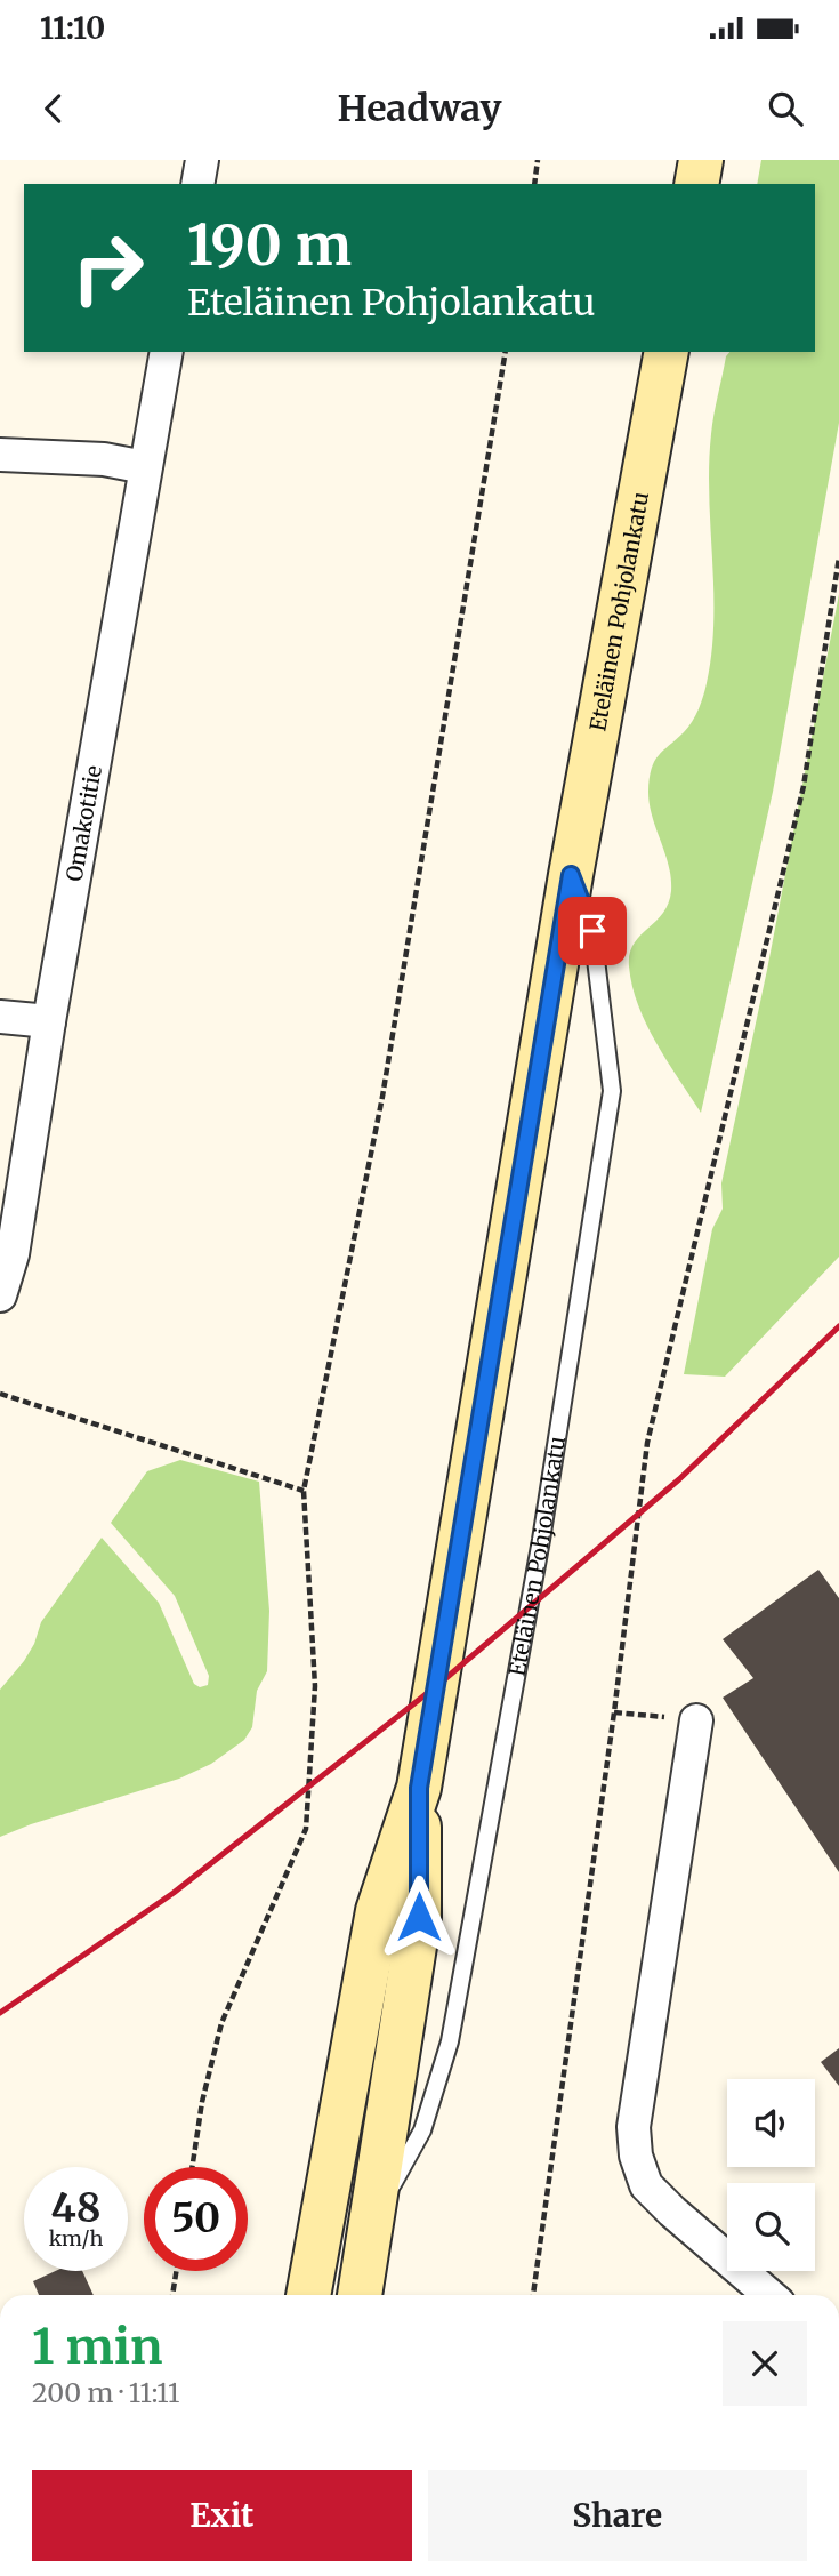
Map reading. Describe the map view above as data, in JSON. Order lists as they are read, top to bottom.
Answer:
{
  "streets": {
    "main road": ["Eteläinen Pohjolankatu"],
    "street": ["Omakotitie"]
  },
  "page": {
    "status": "11:10",
    "header": "Headway",
    "turn": ["190 m", "Eteläinen Pohjolankatu"],
    "speed": "48 km/h",
    "limit": "50",
    "heading": ["1 min", "200 m · 11:11"],
    "buttons": ["Exit", "Share"]
  }
}
